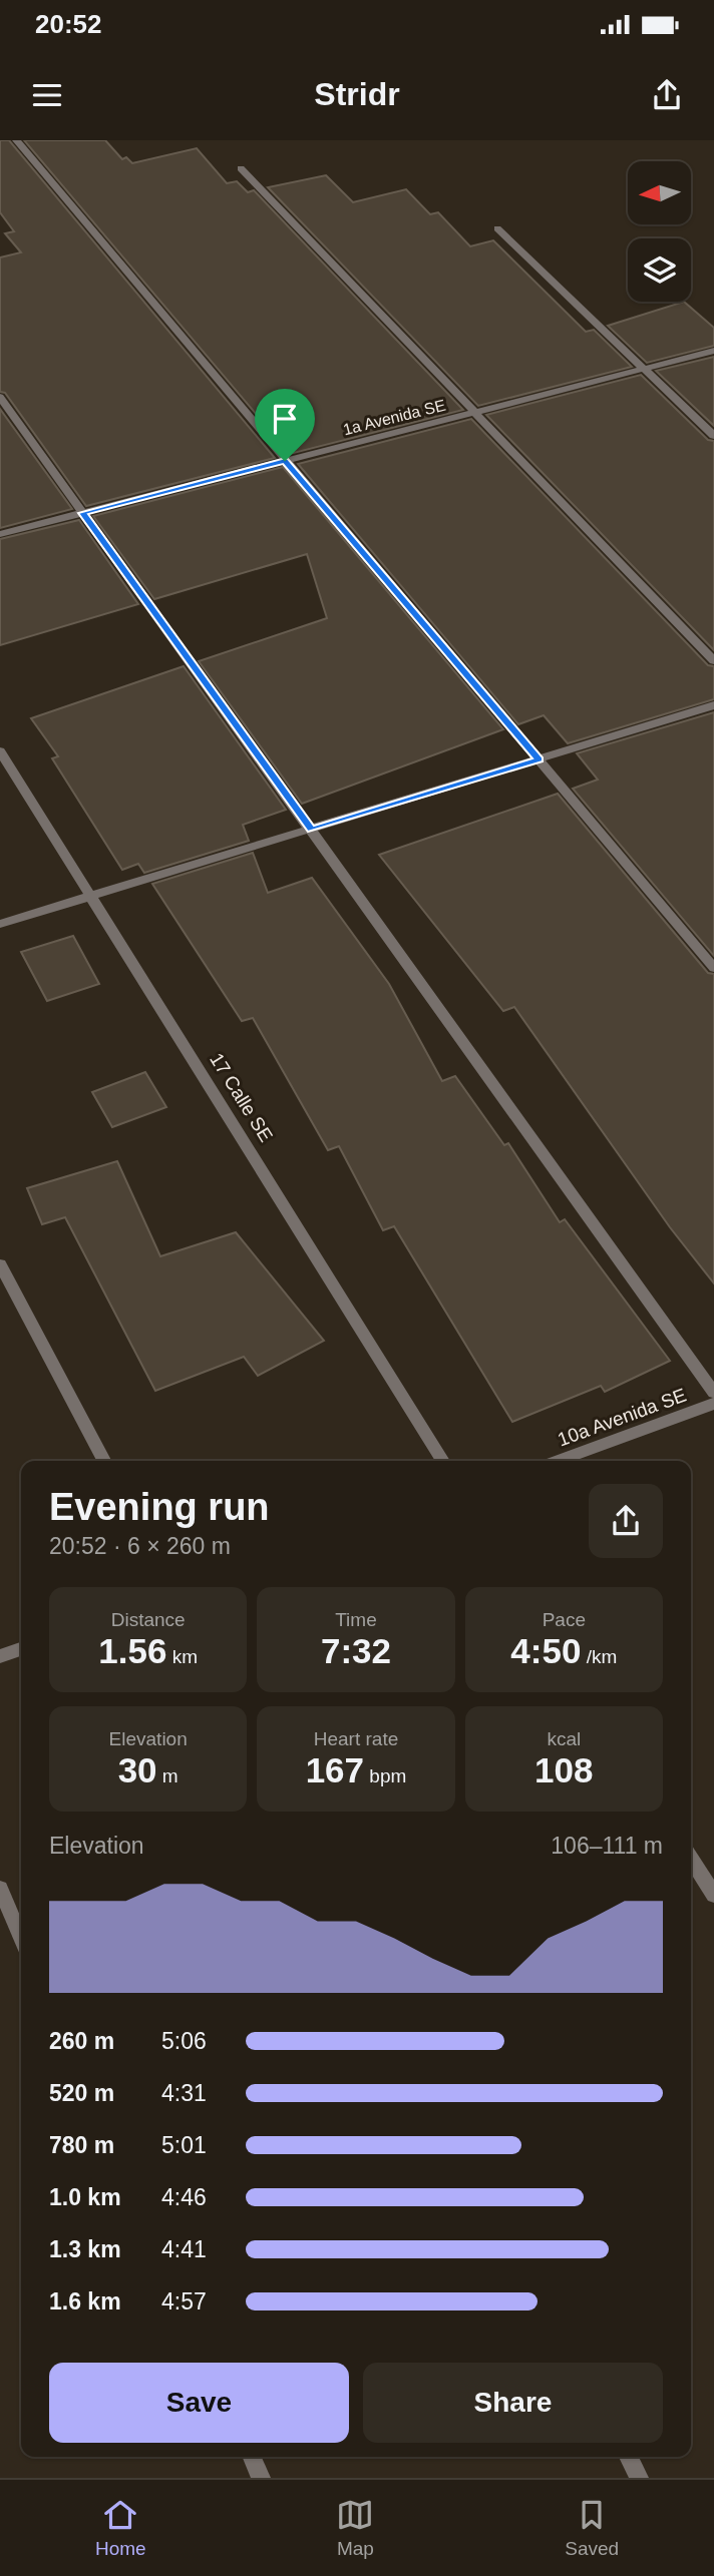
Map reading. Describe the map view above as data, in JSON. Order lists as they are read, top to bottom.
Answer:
{
  "streets": {
    "street": ["1a Avenida SE", "17 Calle SE", "10a Avenida SE"]
  },
  "north": "left",
  "page": {
    "status": "20:52",
    "header": "Stridr",
    "heading": ["Evening run", "20:52 · 6 × 260 m"],
    "stats": [
      ["Distance", "1.56 km"],
      ["Time", "7:32"],
      ["Pace", "4:50 /km"],
      ["Elevation", "30 m"],
      ["Heart rate", "167 bpm"],
      ["kcal", "108"]
    ],
    "chart": ["Elevation", "106–111 m"],
    "list": [
      {
        "name": "260 m",
        "note": "5:06"
      },
      {
        "name": "520 m",
        "note": "4:31"
      },
      {
        "name": "780 m",
        "note": "5:01"
      },
      {
        "name": "1.0 km",
        "note": "4:46"
      },
      {
        "name": "1.3 km",
        "note": "4:41"
      },
      {
        "name": "1.6 km",
        "note": "4:57"
      }
    ],
    "buttons": ["Save", "Share"],
    "tabs": ["Home", "Map", "Saved"]
  }
}
